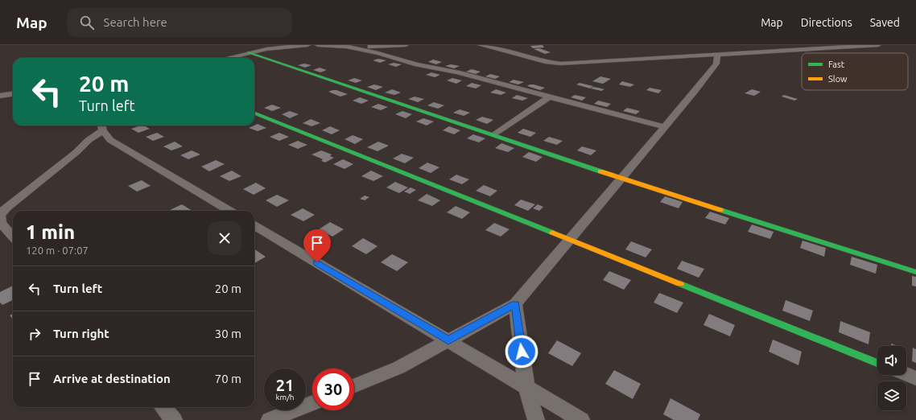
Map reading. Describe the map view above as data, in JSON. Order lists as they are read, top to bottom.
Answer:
{
  "legend": ["Fast", "Slow"],
  "page": {
    "header": "Map",
    "search": "Search here",
    "nav": ["Map", "Directions", "Saved"],
    "turn": ["20 m", "Turn left"],
    "heading": ["1 min", "120 m · 07:07"],
    "list": [
      {
        "name": "Turn left",
        "value": "20 m"
      },
      {
        "name": "Turn right",
        "value": "30 m"
      },
      {
        "name": "Arrive at destination",
        "value": "70 m"
      }
    ],
    "speed": "21 km/h",
    "limit": "30"
  }
}
